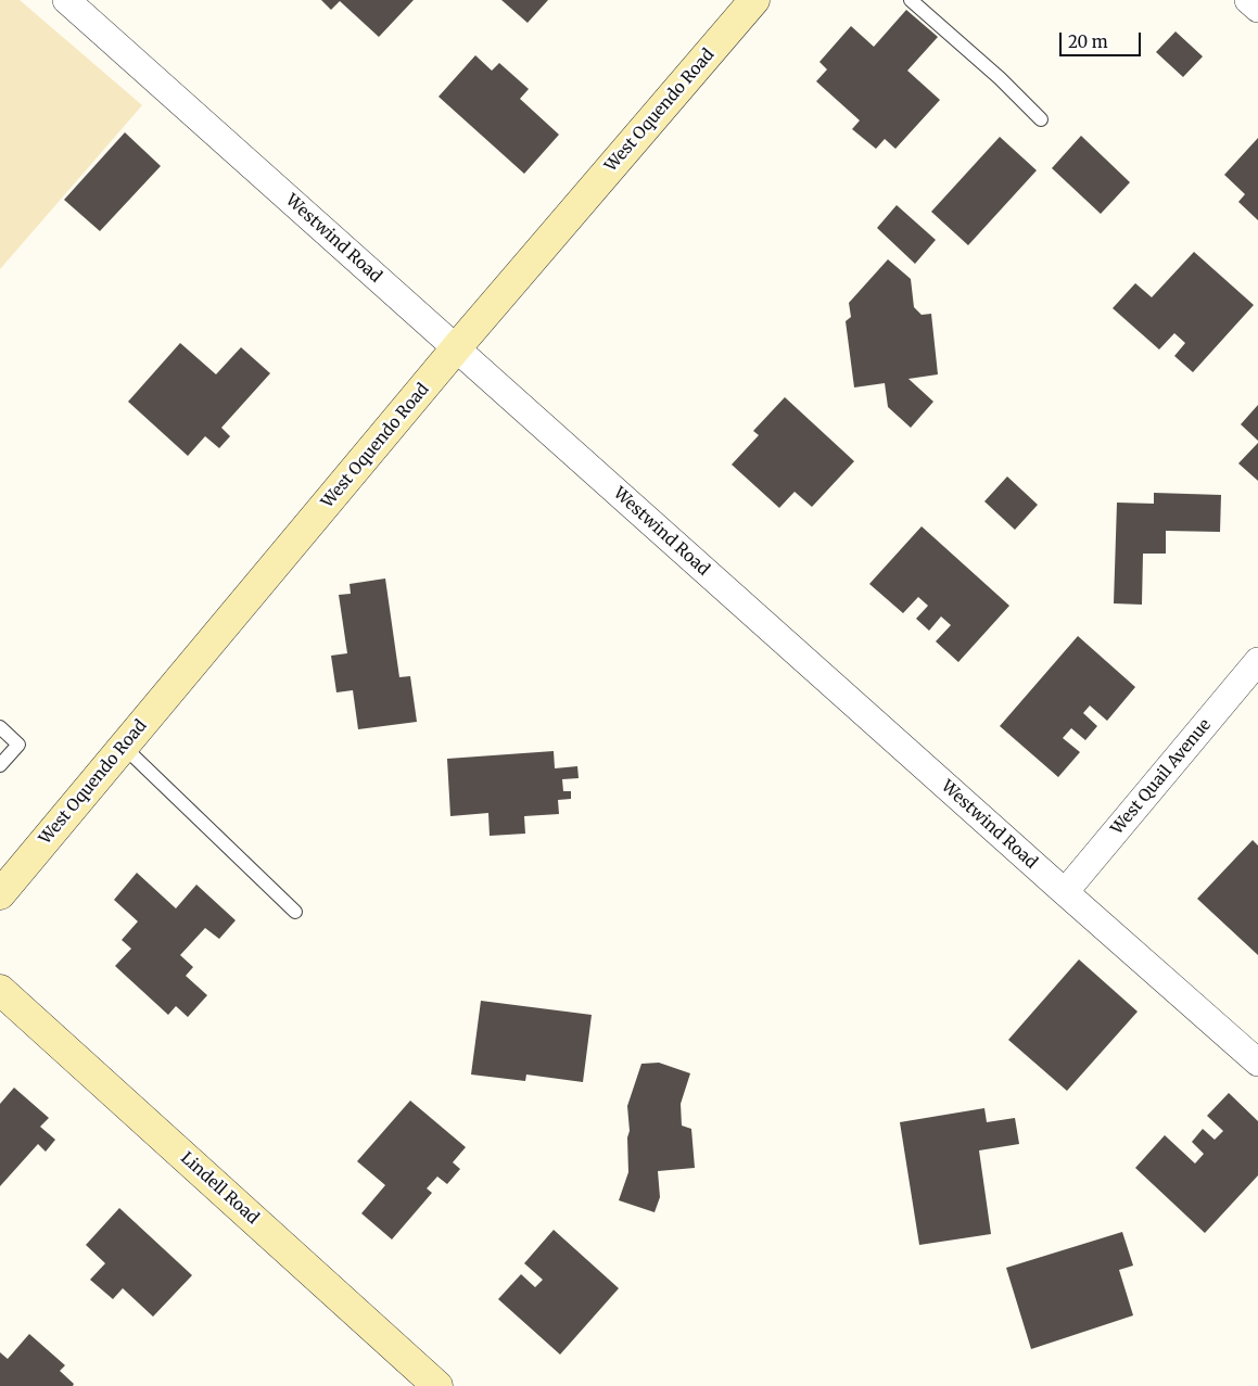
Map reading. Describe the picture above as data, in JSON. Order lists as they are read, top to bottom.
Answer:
{
  "streets": {
    "street": [
      "West Oquendo Road",
      "Westwind Road",
      "West Quail Avenue",
      "Lindell Road"
    ]
  },
  "crossings": [
    ["West Oquendo Road", "Westwind Road"],
    ["Westwind Road", "West Quail Avenue"]
  ],
  "scale_bar": "20 m"
}
